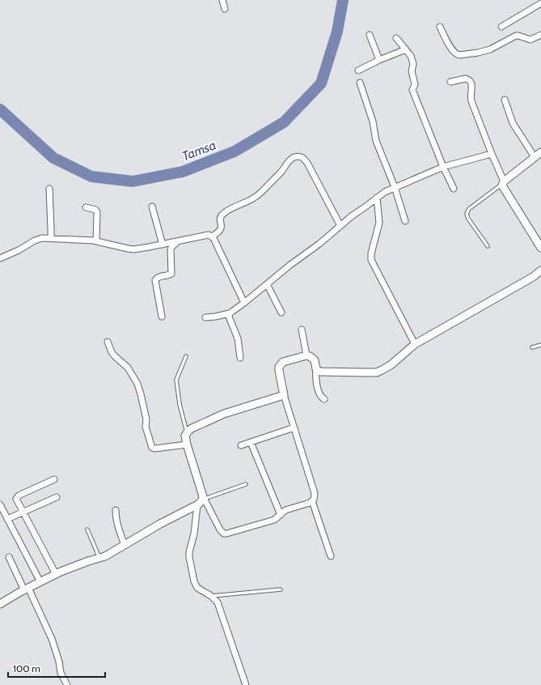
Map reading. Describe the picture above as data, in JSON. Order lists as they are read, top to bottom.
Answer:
{
  "water": ["Tamsa"],
  "scale_bar": "100 m"
}
